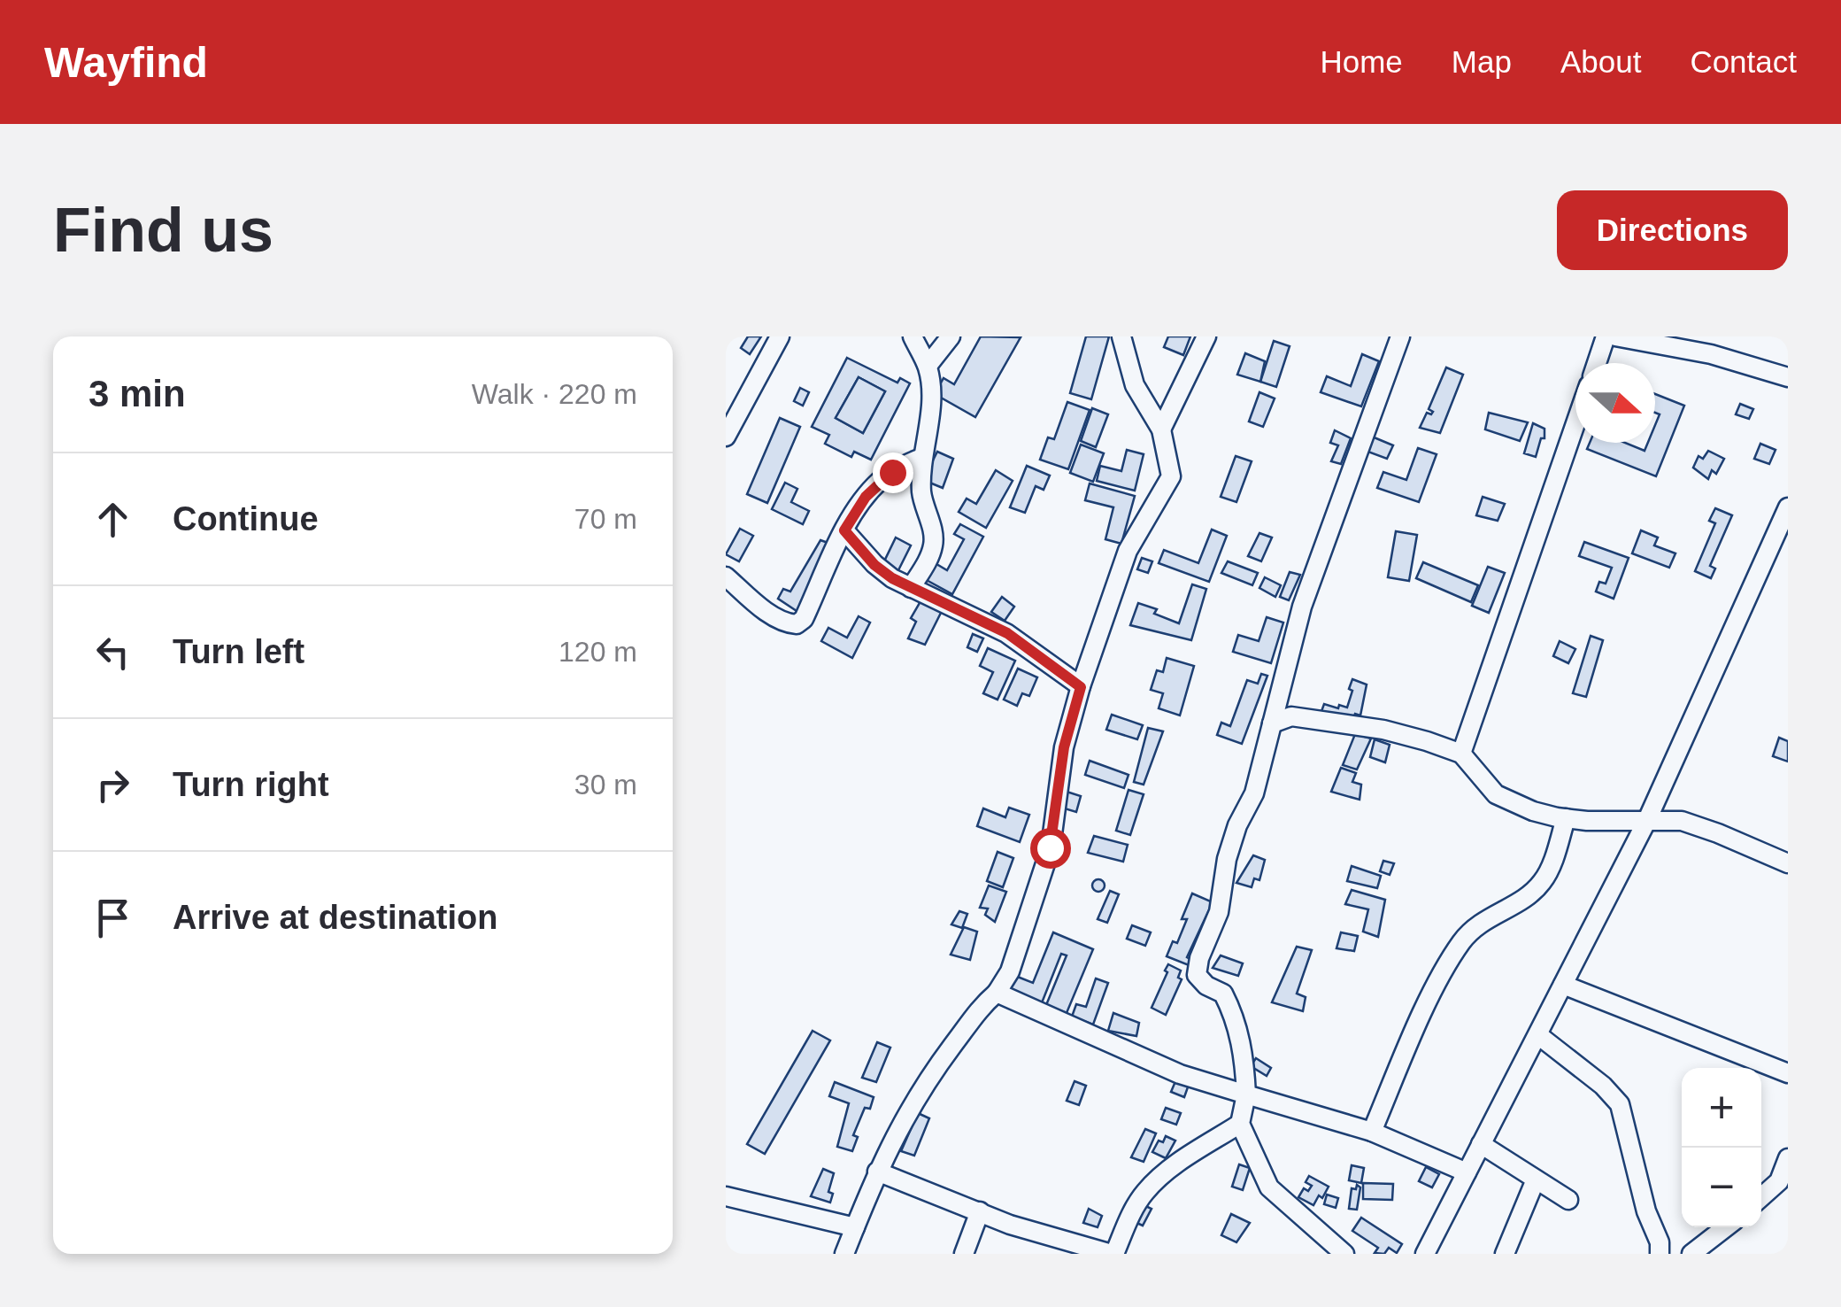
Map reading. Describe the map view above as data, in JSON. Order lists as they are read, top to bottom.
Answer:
{
  "north": "right",
  "page": {
    "header": "Wayfind",
    "nav": [
      "Home",
      "Map",
      "About",
      "Contact"
    ],
    "buttons": "Directions",
    "title": "Find us",
    "heading": ["3 min", "Walk · 220 m"],
    "list": [
      ["Continue", "70 m"],
      ["Turn left", "120 m"],
      ["Turn right", "30 m"],
      "Arrive at destination"
    ],
    "map_buttons": ["+", "−"]
  }
}
